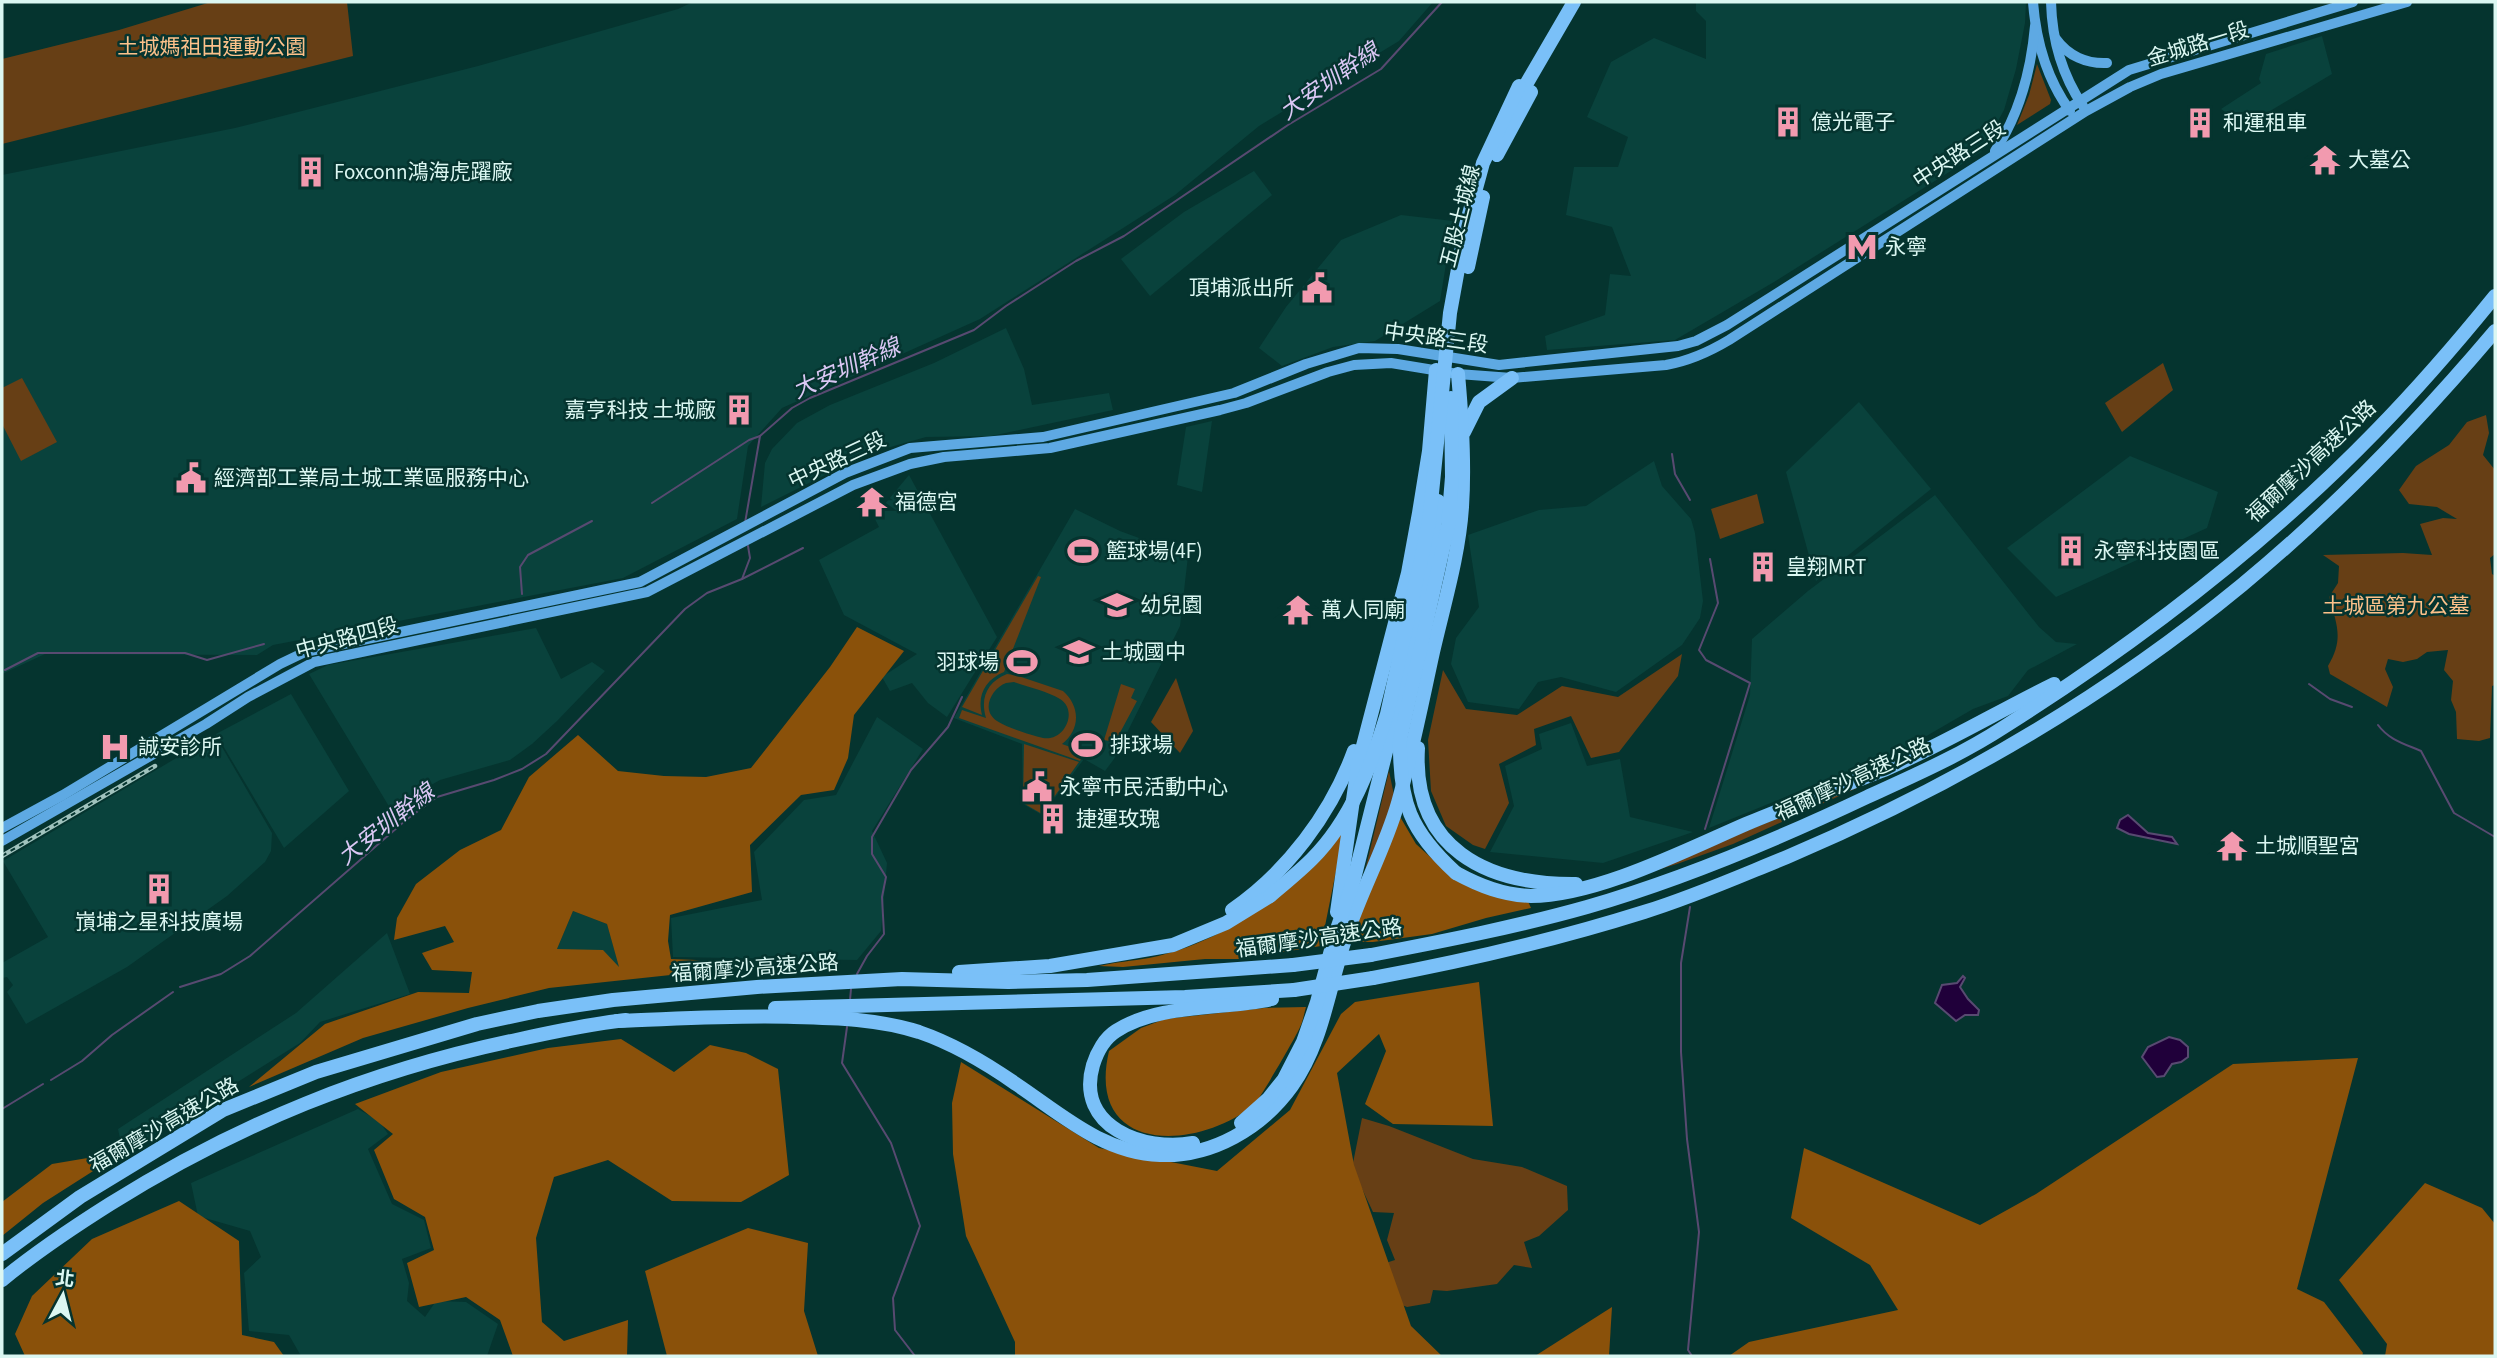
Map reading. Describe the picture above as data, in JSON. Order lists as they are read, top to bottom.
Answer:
{
  "streets": {
    "highway": ["五股土城線", "福爾摩沙高速公路"],
    "main road": ["金城路一段", "中央路三段", "中央路四段"]
  },
  "crossings": [
    ["金城路一段", "中央路三段"],
    ["中央路三段", "中央路四段"]
  ],
  "water": ["大安圳幹線"],
  "parks": ["土城媽祖田運動公園", "土城區第九公墓"],
  "places": {
    "building": [
      "億光電子",
      "和運租車",
      "Foxconn鴻海虎躍廠",
      "嘉亨科技 土城廠",
      "永寧科技園區",
      "皇翔MRT",
      "捷運玫瑰",
      "嵿埔之星科技廣場"
    ],
    "temple": [
      "大墓公",
      "福德宮",
      "萬人同廟",
      "土城順聖宮"
    ],
    "metro station": ["永寧"],
    "public building": ["頂埔派出所", "經濟部工業局土城工業區服務中心", "永寧市民活動中心"],
    "sports": ["籃球場(4F)", "羽球場", "排球場"],
    "school or university": ["幼兒園", "土城國中"],
    "hospital": ["誠安診所"]
  },
  "north": "top"
}
